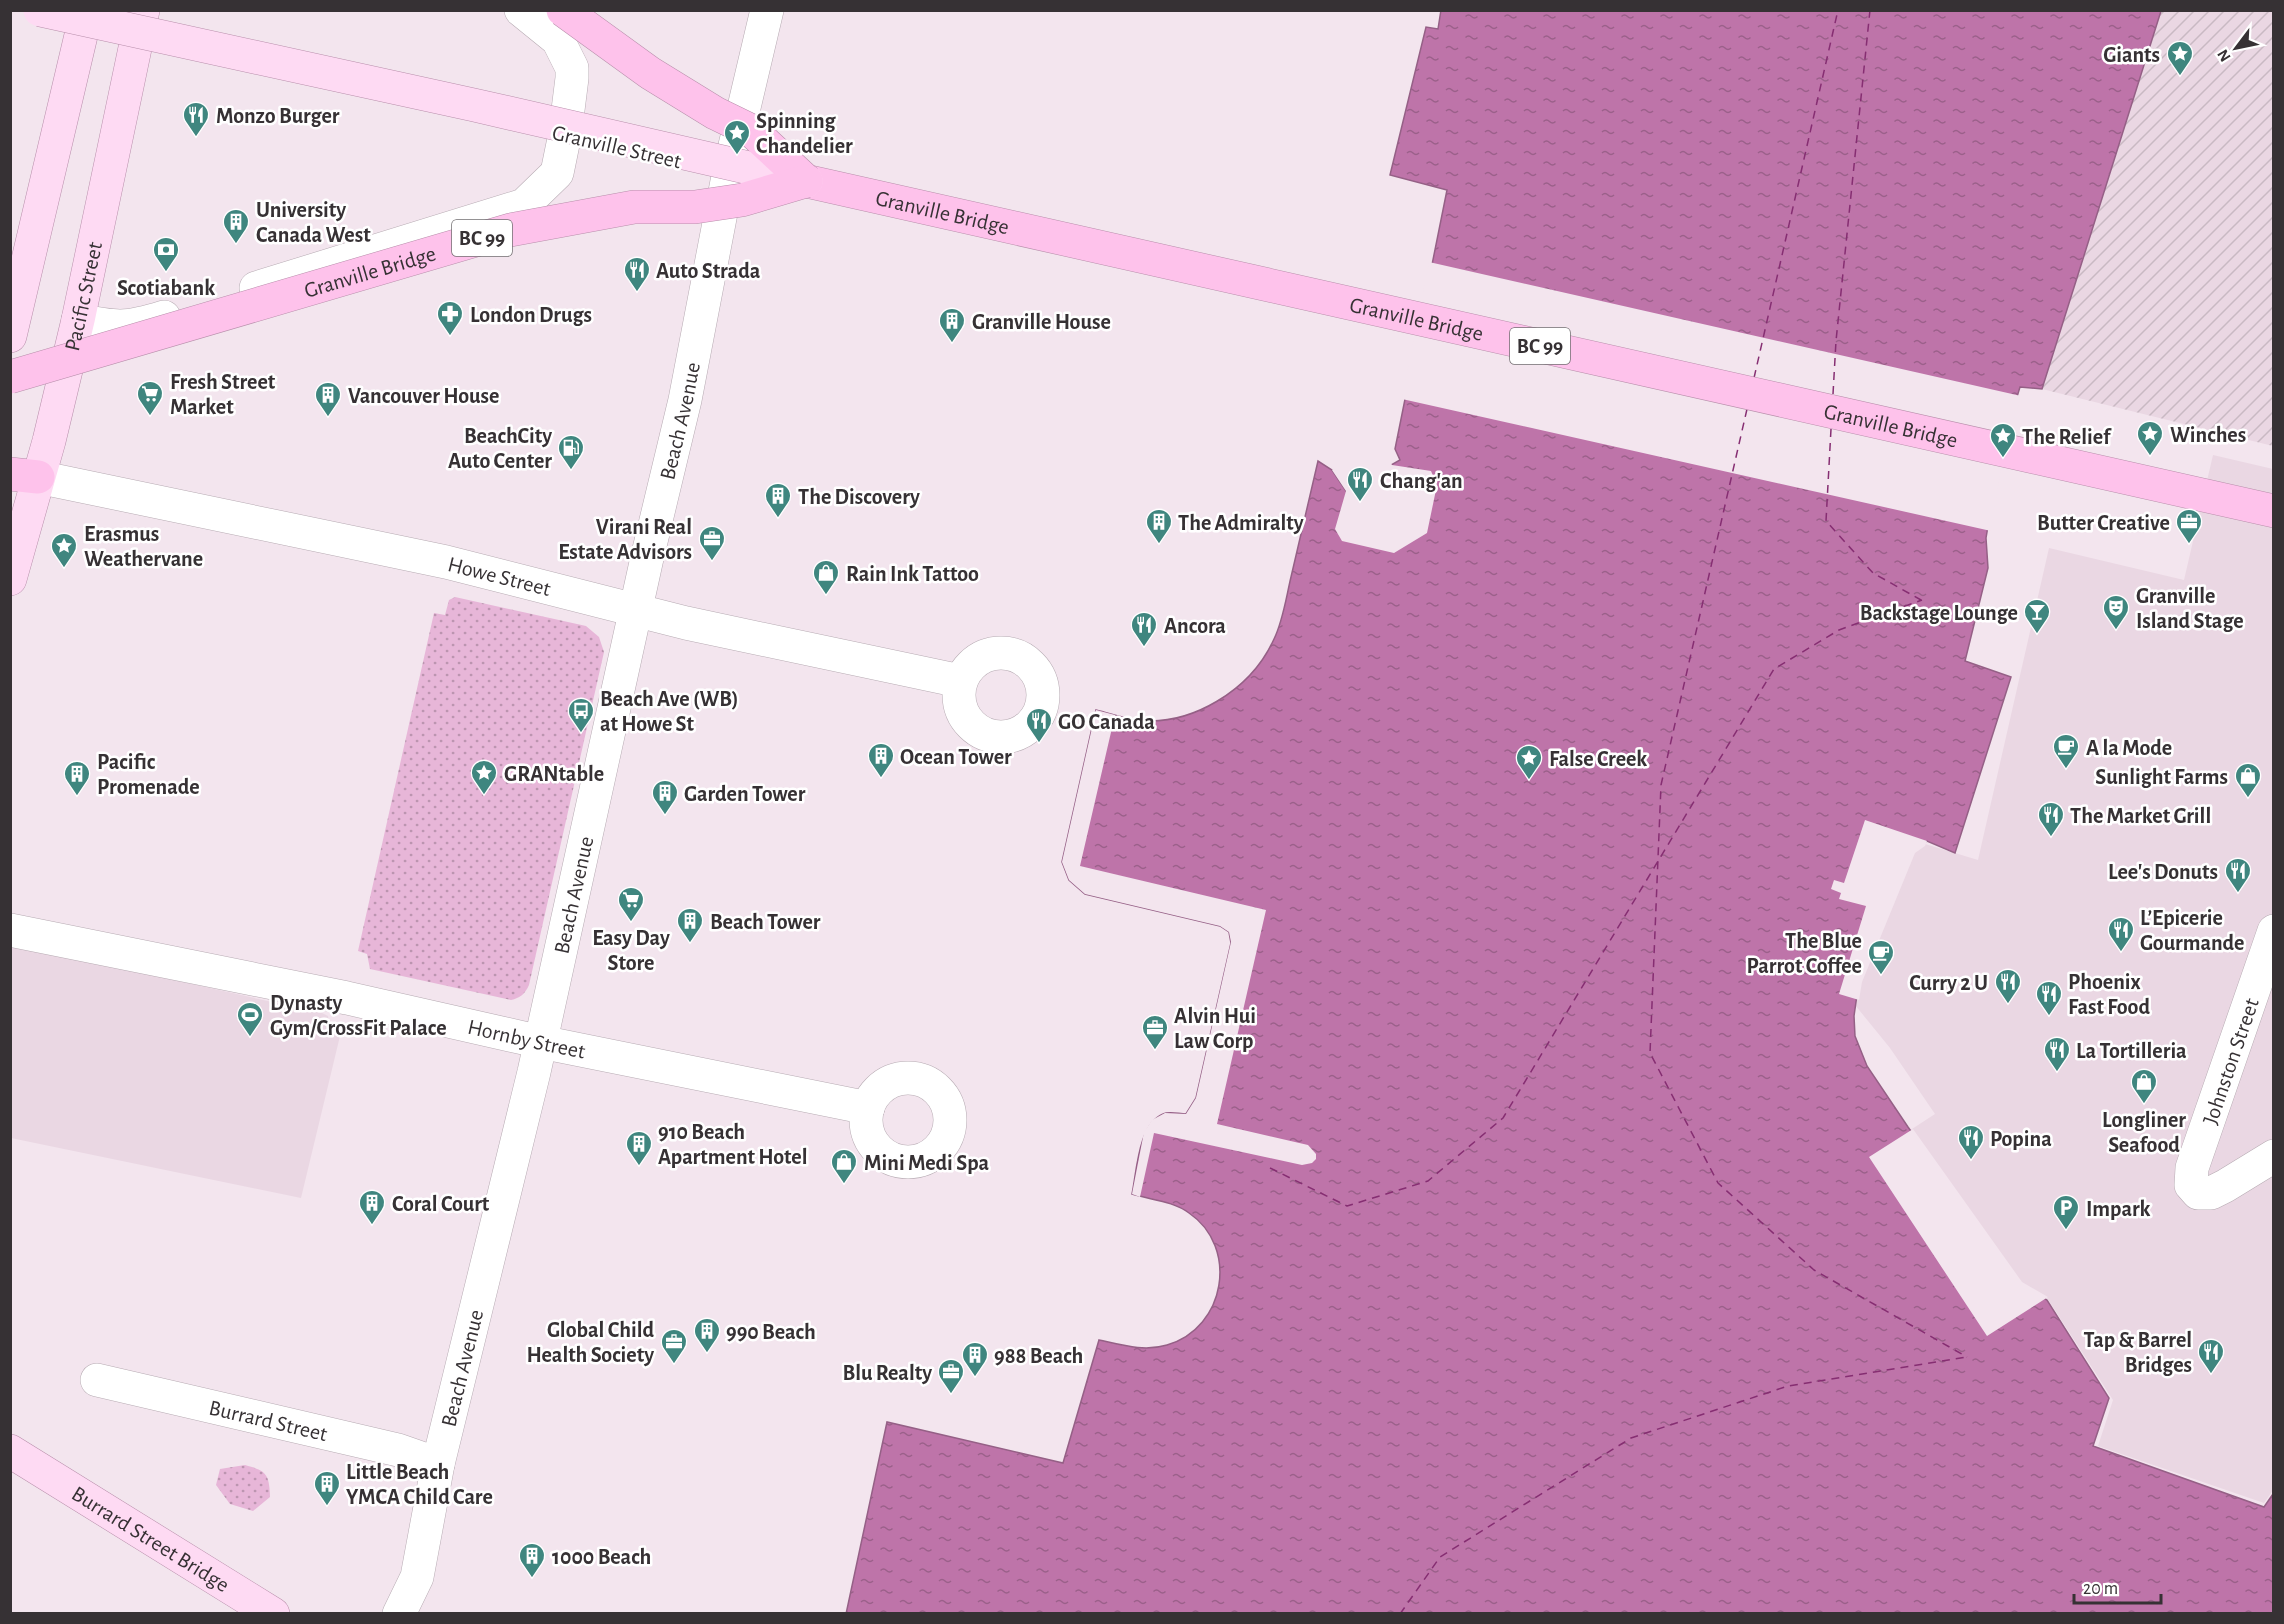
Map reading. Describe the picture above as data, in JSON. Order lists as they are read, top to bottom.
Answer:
{
  "streets": {
    "highway": ["Granville Bridge", "BC 99"],
    "main road": ["Pacific Street", "Burrard Street Bridge"],
    "street": [
      "Granville Street",
      "Beach Avenue",
      "Howe Street",
      "Hornby Street",
      "Johnston Street",
      "Burrard Street"
    ]
  },
  "crossings": [
    ["Granville Street", "Pacific Street"],
    ["Granville Street", "Beach Avenue"],
    ["Pacific Street", "Howe Street"],
    ["Beach Avenue", "Howe Street"],
    ["Beach Avenue", "Hornby Street"],
    ["Beach Avenue", "Burrard Street"]
  ],
  "places": {
    "place": [
      "Giants",
      "Spinning Chandelier",
      "Winches",
      "The Relief",
      "Erasmus Weathervane",
      "False Creek",
      "GRANtable"
    ],
    "restaurant": [
      "Monzo Burger",
      "Auto Strada",
      "Chang'an",
      "Ancora",
      "GO Canada",
      "The Market Grill",
      "Lee's Donuts",
      "L’Epicerie Gourmande",
      "Curry 2 U",
      "Phoenix Fast Food",
      "La Tortilleria",
      "Popina",
      "Tap & Barrel Bridges"
    ],
    "building": [
      "University Canada West",
      "Granville House",
      "Vancouver House",
      "The Discovery",
      "The Admiralty",
      "Ocean Tower",
      "Pacific Promenade",
      "Garden Tower",
      "Beach Tower",
      "910 Beach Apartment Hotel",
      "Coral Court",
      "990 Beach",
      "988 Beach",
      "Little Beach YMCA Child Care",
      "1000 Beach"
    ],
    "bank": ["Scotiabank"],
    "pharmacy": ["London Drugs"],
    "supermarket": ["Fresh Street Market", "Easy Day Store"],
    "fuel station": ["BeachCity Auto Center"],
    "office": [
      "Butter Creative",
      "Virani Real Estate Advisors",
      "Alvin Hui Law Corp",
      "Global Child Health Society",
      "Blu Realty"
    ],
    "shop": [
      "Rain Ink Tattoo",
      "Sunlight Farms",
      "Longliner Seafood",
      "Mini Medi Spa"
    ],
    "theatre": ["Granville Island Stage"],
    "bar": ["Backstage Lounge"],
    "bus stop": ["Beach Ave (WB) at Howe St"],
    "cafe": ["A la Mode", "The Blue Parrot Coffee"],
    "sports": ["Dynasty Gym/CrossFit Palace"],
    "parking": ["Impark"]
  },
  "scale_bar": "20 m",
  "north": "bottom left"
}
